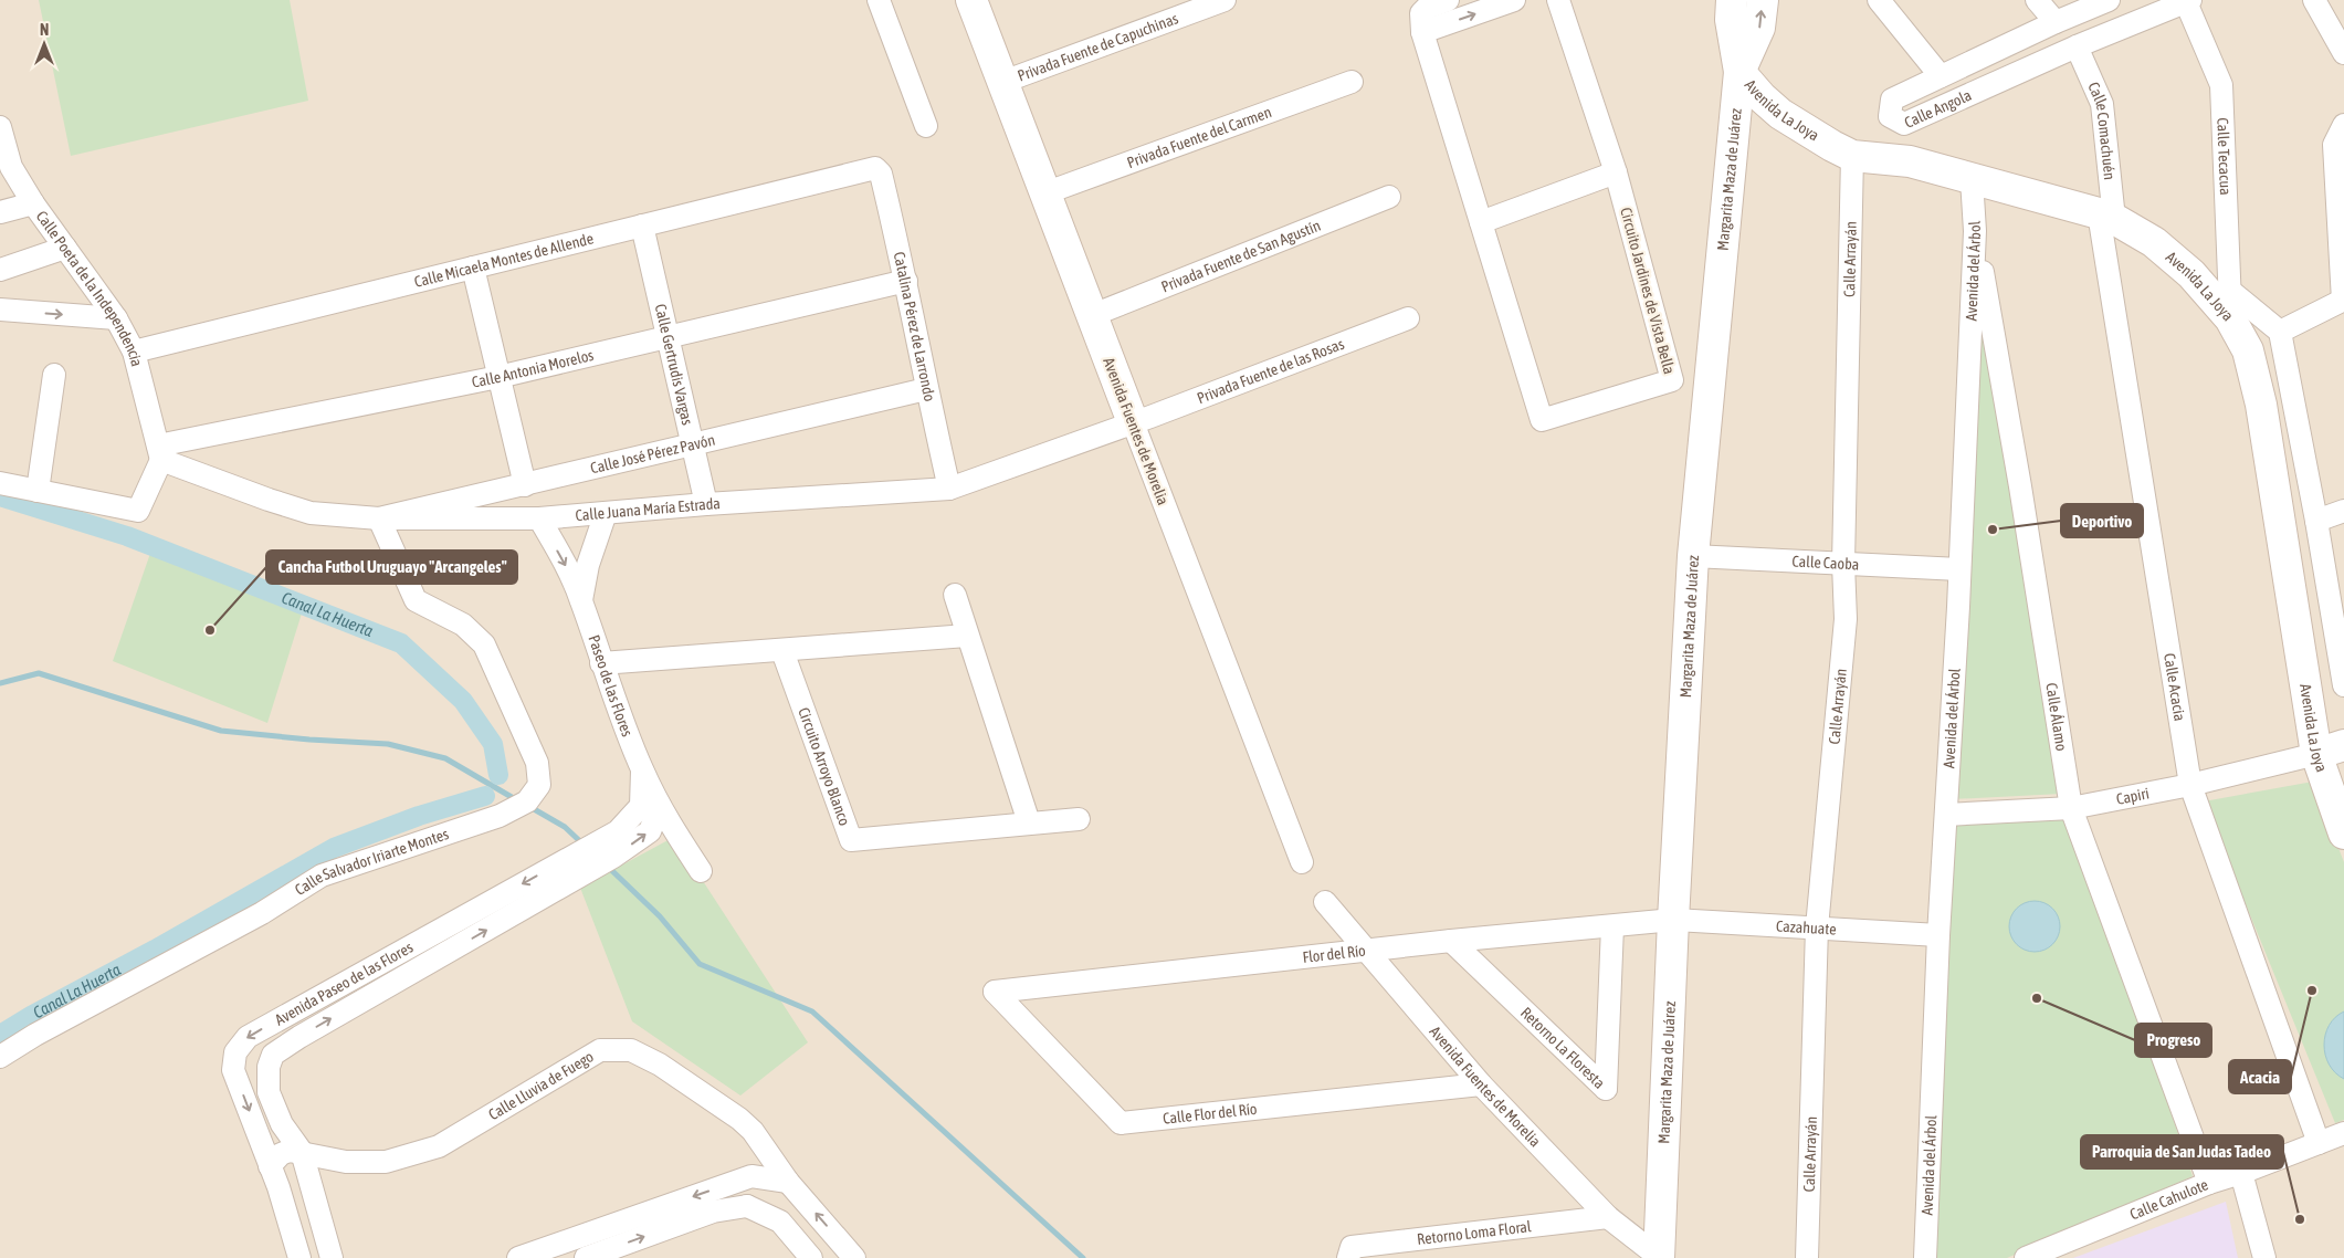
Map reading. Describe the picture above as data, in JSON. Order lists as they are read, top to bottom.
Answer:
{
  "streets": {
    "street": [
      "Privada Fuente de Capuchinas",
      "Calle Angola",
      "Avenida La Joya",
      "Calle Comachuén",
      "Privada Fuente del Carmen",
      "Calle Tecacua",
      "Margarita Maza de Juárez",
      "Privada Fuente de San Agustín",
      "Calle Micaela Montes de Allende",
      "Calle Arrayán",
      "Avenida del Árbol",
      "Calle Poeta de la Independencia",
      "Circuito Jardines de Vista Bella",
      "Catalina Pérez de Larrondo",
      "Calle Gertrudis Vargas",
      "Calle Antonia Morelos",
      "Privada Fuente de las Rosas",
      "Avenida Fuentes de Morelia",
      "Calle José Pérez Pavón",
      "Calle Juana María Estrada",
      "Calle Caoba",
      "Paseo de las Flores",
      "Calle Acacia",
      "Calle Álamo",
      "Circuito Arroyo Blanco",
      "Capiri",
      "Calle Salvador Iriarte Montes",
      "Cazahuate",
      "Flor del Río",
      "Avenida Paseo de las Flores",
      "Retorno La Floresta",
      "Calle Lluvia de Fuego",
      "Calle Flor del Río",
      "Calle Cahulote",
      "Retorno Loma Floral"
    ]
  },
  "crossings": [
    ["Privada Fuente de Capuchinas", "Avenida Fuentes de Morelia"],
    ["Calle Angola", "Calle Comachuén"],
    ["Calle Angola", "Calle Tecacua"],
    ["Avenida La Joya", "Calle Comachuén"],
    ["Avenida La Joya", "Calle Tecacua"],
    ["Avenida La Joya", "Margarita Maza de Juárez"],
    ["Avenida La Joya", "Calle Arrayán"],
    ["Avenida La Joya", "Avenida del Árbol"],
    ["Avenida La Joya", "Calle Acacia"],
    ["Avenida La Joya", "Capiri"],
    ["Calle Comachuén", "Calle Acacia"],
    ["Privada Fuente del Carmen", "Avenida Fuentes de Morelia"],
    ["Margarita Maza de Juárez", "Avenida Fuentes de Morelia"],
    ["Margarita Maza de Juárez", "Calle Caoba"],
    ["Margarita Maza de Juárez", "Cazahuate"],
    ["Margarita Maza de Juárez", "Flor del Río"],
    ["Privada Fuente de San Agustín", "Avenida Fuentes de Morelia"],
    ["Calle Micaela Montes de Allende", "Calle Poeta de la Independencia"],
    ["Calle Micaela Montes de Allende", "Catalina Pérez de Larrondo"],
    ["Calle Micaela Montes de Allende", "Calle Gertrudis Vargas"],
    ["Calle Arrayán", "Calle Caoba"],
    ["Calle Arrayán", "Cazahuate"],
    ["Avenida del Árbol", "Calle Caoba"],
    ["Avenida del Árbol", "Calle Álamo"],
    ["Avenida del Árbol", "Capiri"],
    ["Avenida del Árbol", "Cazahuate"],
    ["Calle Poeta de la Independencia", "Calle Antonia Morelos"],
    ["Calle Poeta de la Independencia", "Calle Juana María Estrada"],
    ["Catalina Pérez de Larrondo", "Calle Antonia Morelos"],
    ["Catalina Pérez de Larrondo", "Calle José Pérez Pavón"],
    ["Catalina Pérez de Larrondo", "Calle Juana María Estrada"],
    ["Calle Gertrudis Vargas", "Calle Antonia Morelos"],
    ["Calle Gertrudis Vargas", "Calle José Pérez Pavón"],
    ["Calle Gertrudis Vargas", "Calle Juana María Estrada"],
    ["Calle Antonia Morelos", "Calle Juana María Estrada"],
    ["Privada Fuente de las Rosas", "Avenida Fuentes de Morelia"],
    ["Privada Fuente de las Rosas", "Calle Juana María Estrada"],
    ["Avenida Fuentes de Morelia", "Calle Juana María Estrada"],
    ["Avenida Fuentes de Morelia", "Flor del Río"],
    ["Avenida Fuentes de Morelia", "Calle Flor del Río"],
    ["Avenida Fuentes de Morelia", "Retorno Loma Floral"],
    ["Calle José Pérez Pavón", "Calle Juana María Estrada"],
    ["Calle José Pérez Pavón", "Calle Salvador Iriarte Montes"],
    ["Calle Juana María Estrada", "Paseo de las Flores"],
    ["Calle Juana María Estrada", "Calle Salvador Iriarte Montes"],
    ["Paseo de las Flores", "Avenida Paseo de las Flores"],
    ["Calle Acacia", "Capiri"],
    ["Calle Acacia", "Calle Cahulote"],
    ["Calle Álamo", "Capiri"],
    ["Calle Álamo", "Calle Cahulote"],
    ["Cazahuate", "Flor del Río"],
    ["Flor del Río", "Retorno La Floresta"],
    ["Flor del Río", "Calle Flor del Río"],
    ["Avenida Paseo de las Flores", "Calle Lluvia de Fuego"]
  ],
  "water": ["Canal La Huerta"],
  "places": [
    "Deportivo",
    "Cancha Futbol Uruguayo \"Arcangeles\"",
    "Acacia",
    "Progreso",
    "Parroquia de San Judas Tadeo"
  ],
  "north": "top"
}
